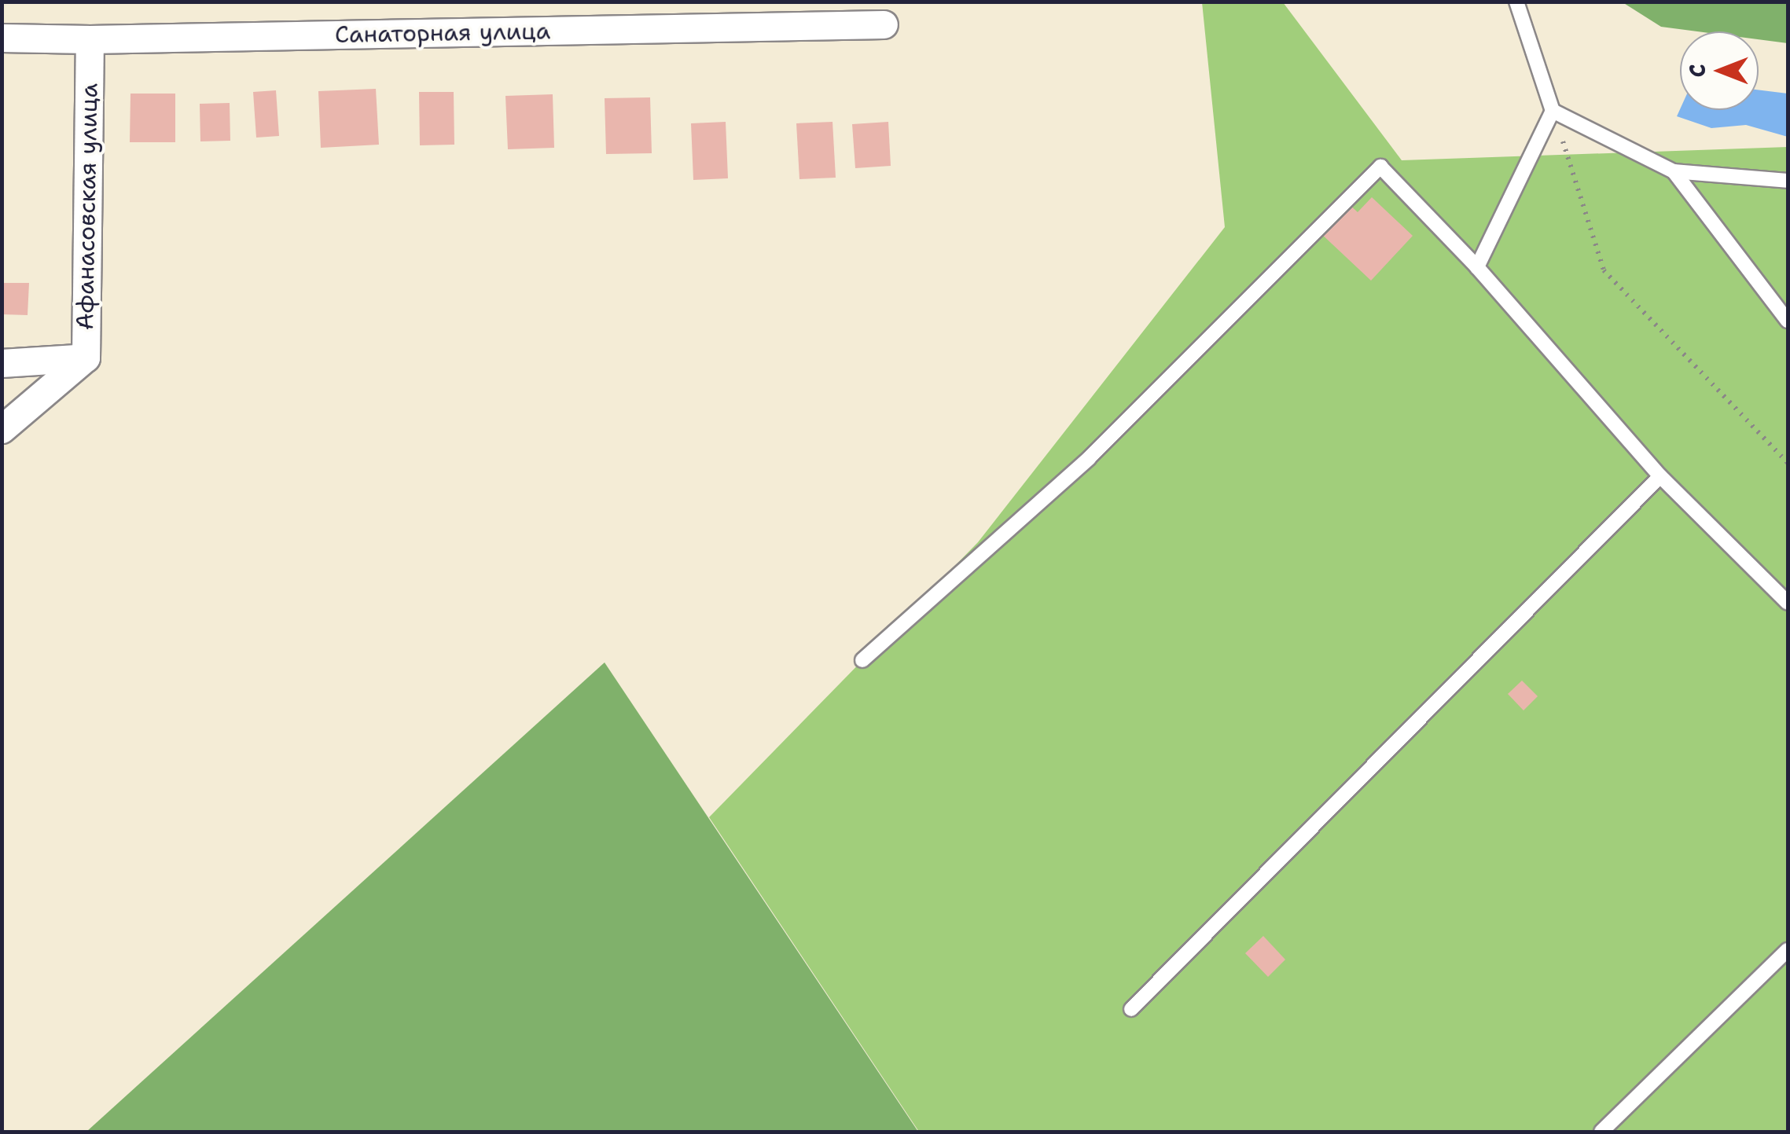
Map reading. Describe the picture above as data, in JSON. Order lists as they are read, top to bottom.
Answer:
{
  "streets": {
    "street": ["Санаторная улица", "Афанасовская улица"]
  },
  "crossings": [
    ["Санаторная улица", "Афанасовская улица"]
  ],
  "north": "left"
}
